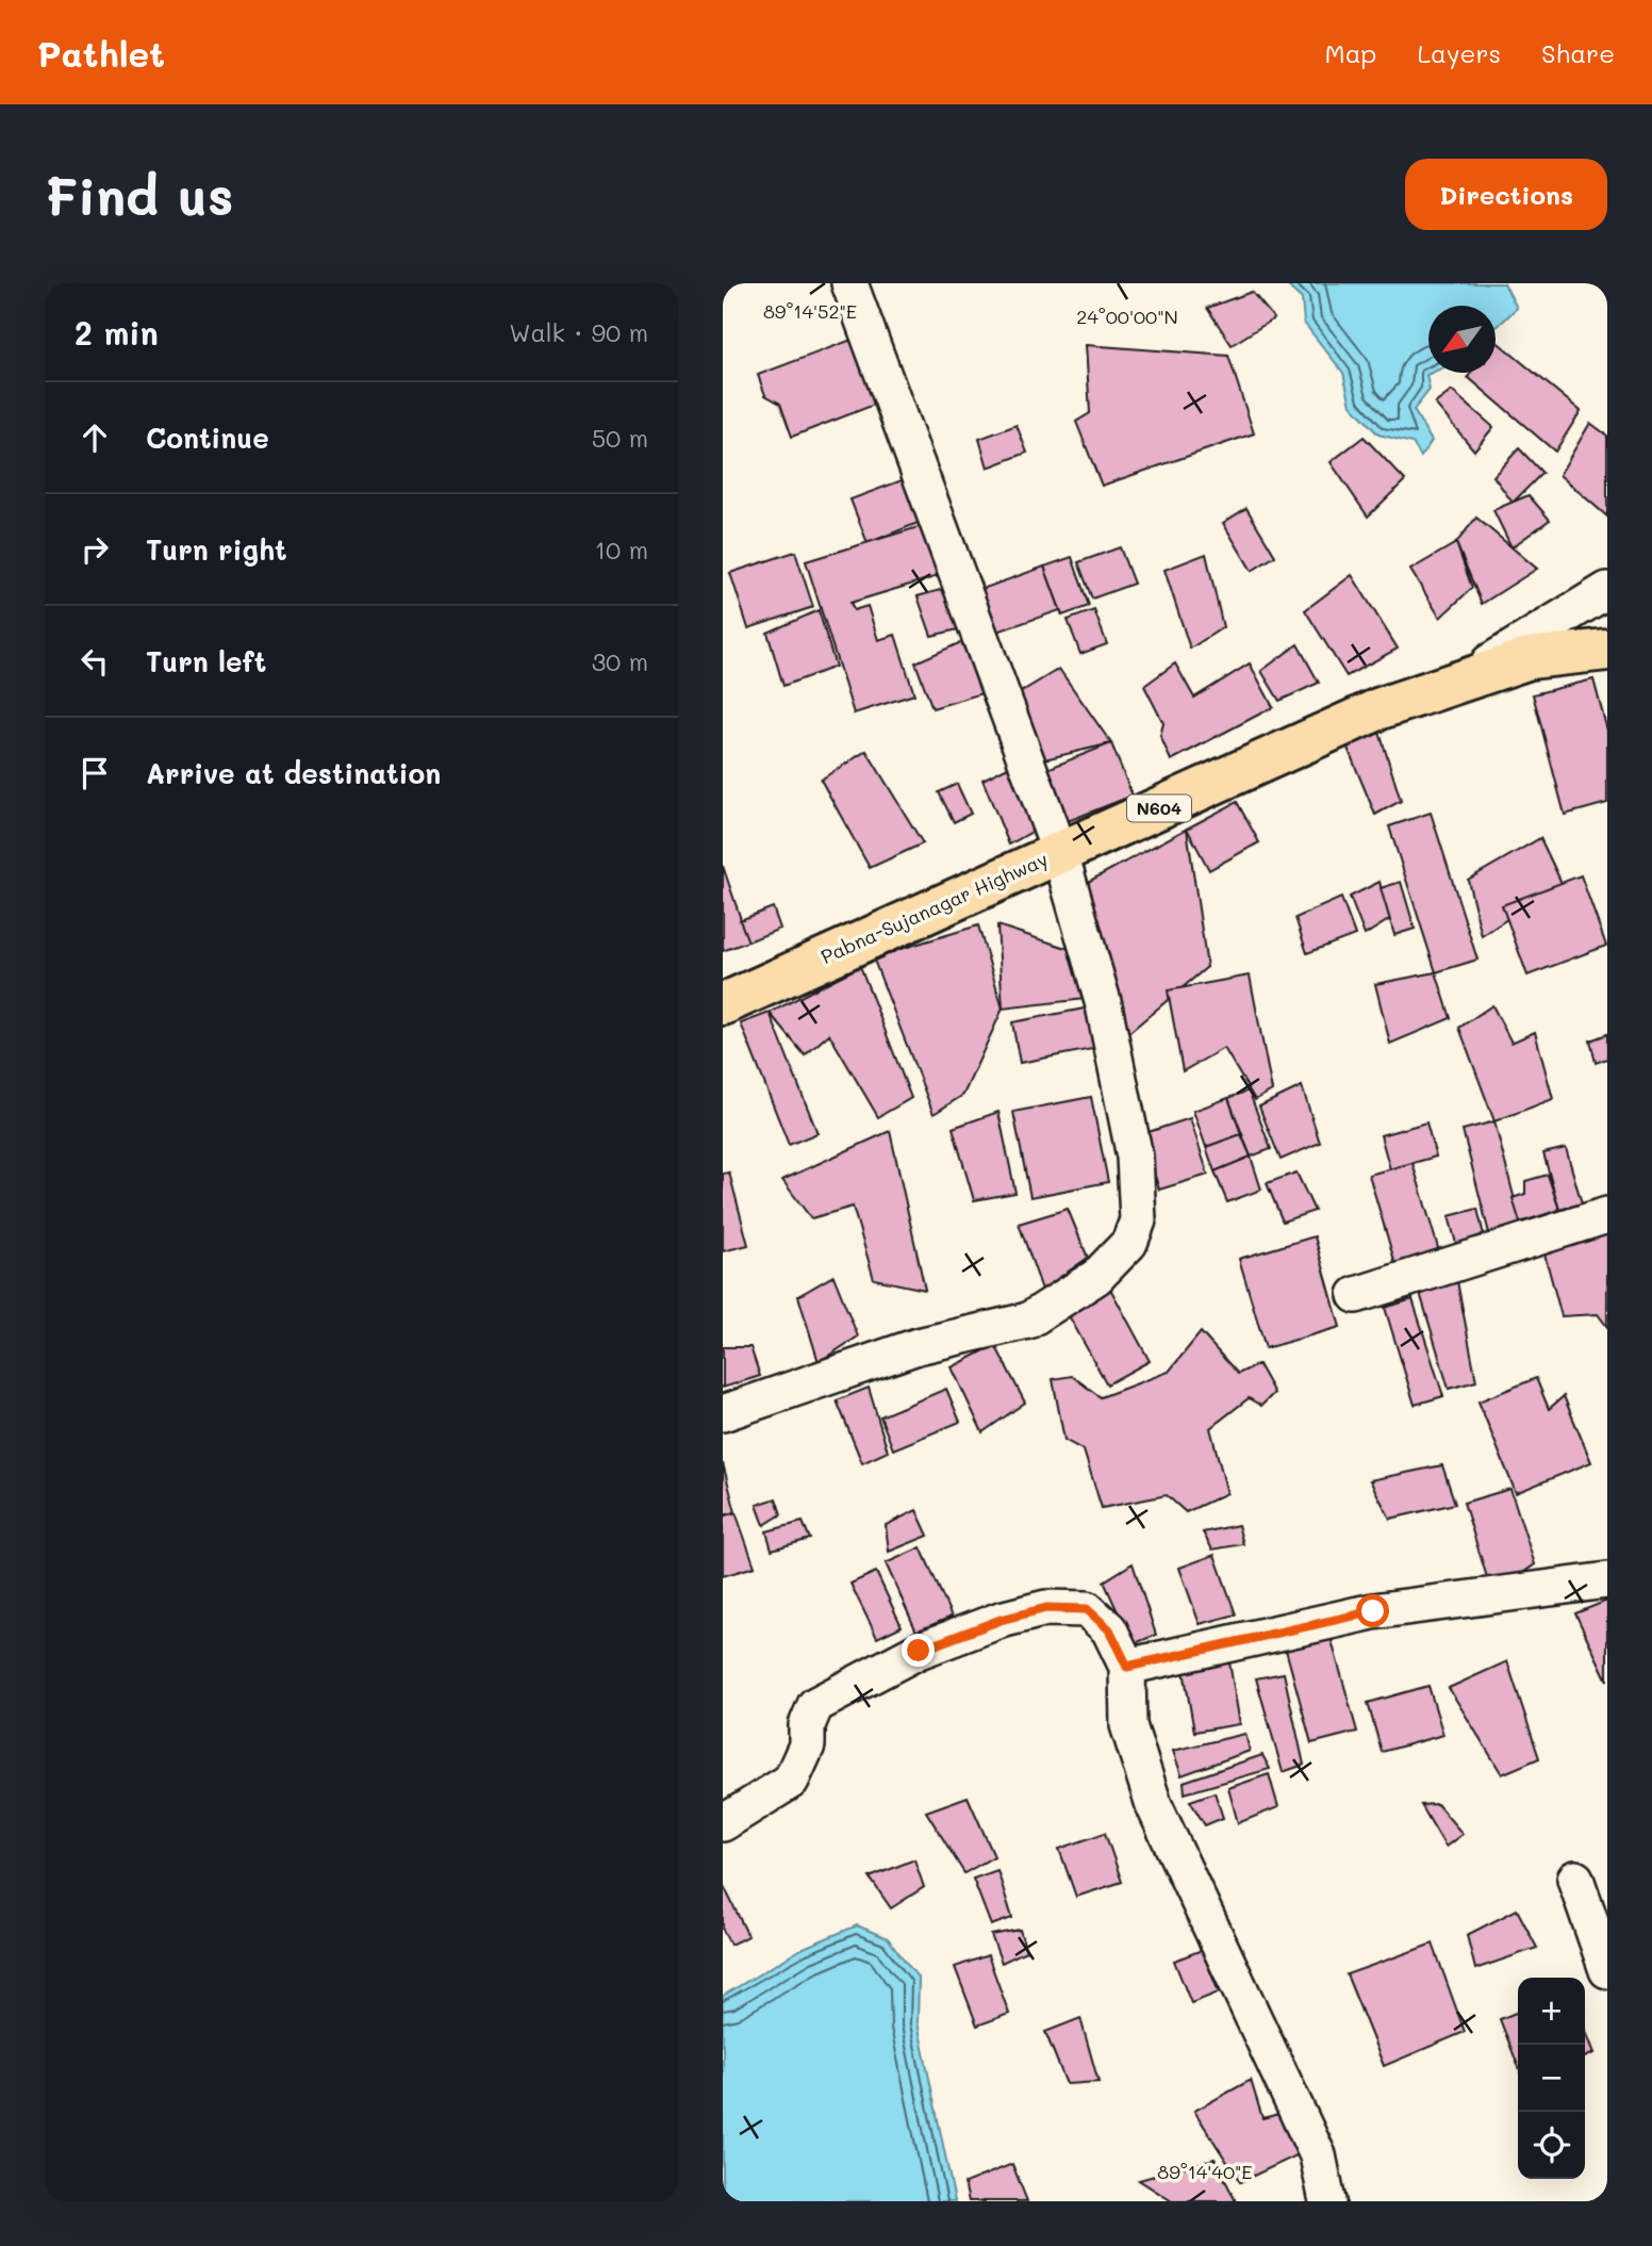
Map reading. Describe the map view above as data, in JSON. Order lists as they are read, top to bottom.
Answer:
{
  "streets": {
    "highway": ["N604", "Pabna-Sujanagar Highway"]
  },
  "north": "bottom left",
  "page": {
    "header": "Pathlet",
    "nav": ["Map", "Layers", "Share"],
    "buttons": "Directions",
    "title": "Find us",
    "heading": ["2 min", "Walk · 90 m"],
    "list": [
      ["Continue", "50 m"],
      ["Turn right", "10 m"],
      ["Turn left", "30 m"],
      "Arrive at destination"
    ],
    "map_buttons": ["+", "−"]
  },
  "coordinates": ["89°14'52\"E", "24°00'00\"N", "89°14'40\"E"]
}
